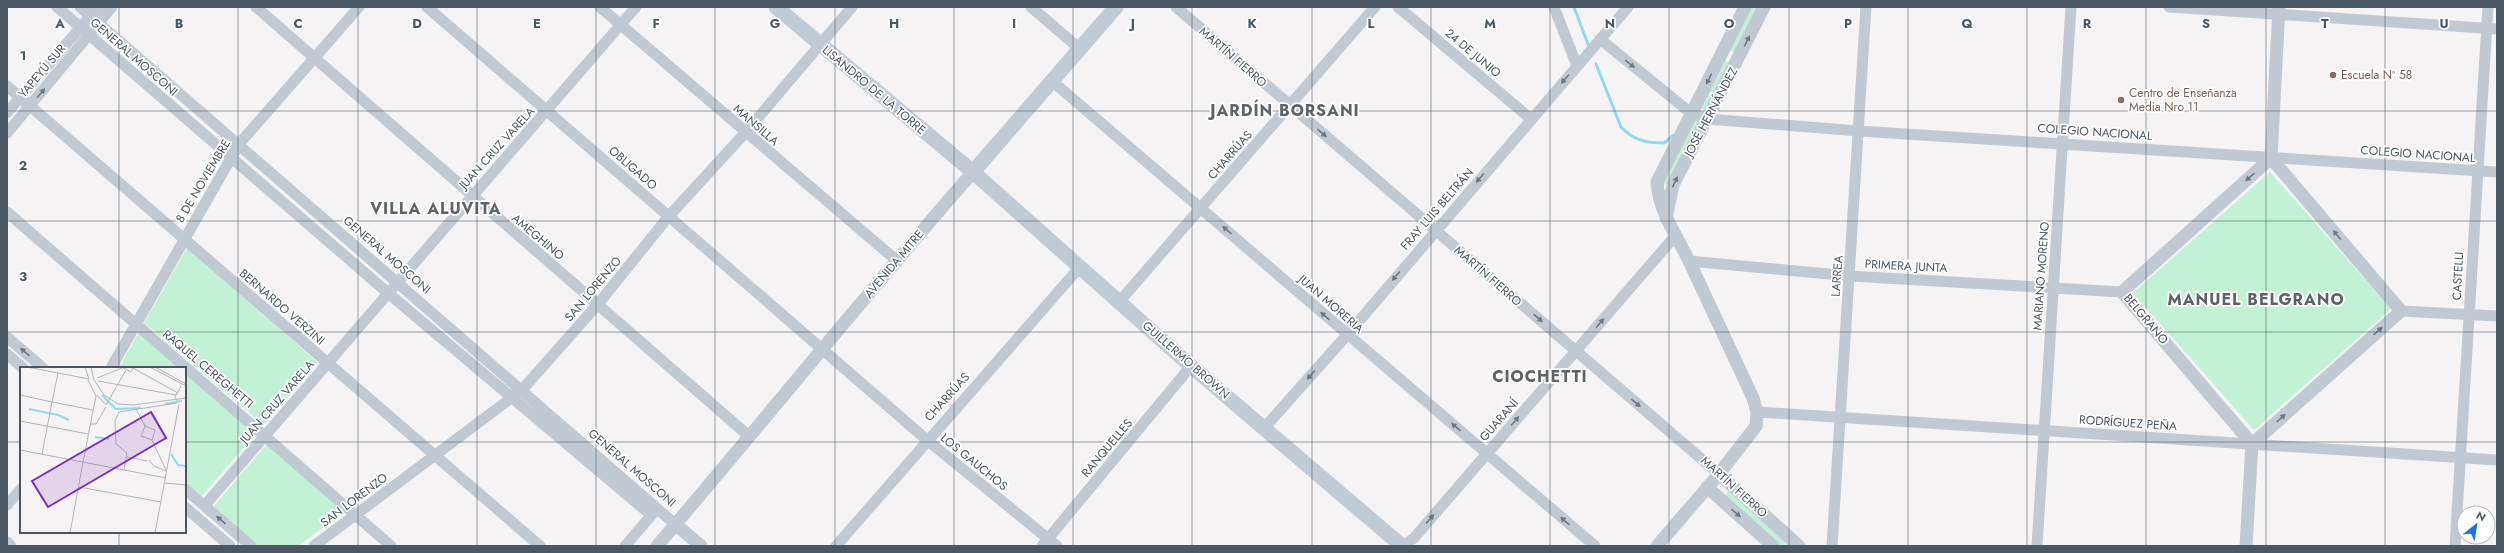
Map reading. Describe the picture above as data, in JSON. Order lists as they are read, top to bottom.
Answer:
{
  "streets": {
    "main road": ["LISANDRO DE LA TORRE", "AVENIDA MITRE", "GUILLERMO BROWN"],
    "street": [
      "24 DE JUNIO",
      "GENERAL MOSCONI",
      "MARTÍN FIERRO",
      "YAPEYÚ SUR",
      "JOSÉ HERNÁNDEZ",
      "MANSILLA",
      "COLEGIO NACIONAL",
      "JUAN CRUZ VARELA",
      "CHARRÚAS",
      "OBLIGADO",
      "8 DE NOVIEMBRE",
      "FRAY LUIS BELTRÁN",
      "AMEGHINO",
      "PRIMERA JUNTA",
      "LARREA",
      "MARIANO MORENO",
      "CASTELLI",
      "SAN LORENZO",
      "JUAN MORERIA",
      "BERNARDO VERZINI",
      "BELGRANO",
      "RAQUEL CEREGHETTI",
      "GUARANÍ",
      "RODRÍGUEZ PEÑA",
      "RANQUELLES",
      "LOS GAUCHOS"
    ]
  },
  "crossings": [
    ["24 DE JUNIO", "FRAY LUIS BELTRÁN"],
    ["GENERAL MOSCONI", "YAPEYÚ SUR"],
    ["GENERAL MOSCONI", "JUAN CRUZ VARELA"],
    ["GENERAL MOSCONI", "8 DE NOVIEMBRE"],
    ["GENERAL MOSCONI", "AVENIDA MITRE"],
    ["GENERAL MOSCONI", "SAN LORENZO"],
    ["MARTÍN FIERRO", "CHARRÚAS"],
    ["MARTÍN FIERRO", "FRAY LUIS BELTRÁN"],
    ["MARTÍN FIERRO", "GUARANÍ"],
    ["YAPEYÚ SUR", "BERNARDO VERZINI"],
    ["LISANDRO DE LA TORRE", "AVENIDA MITRE"],
    ["LISANDRO DE LA TORRE", "SAN LORENZO"],
    ["LISANDRO DE LA TORRE", "GUILLERMO BROWN"],
    ["JOSÉ HERNÁNDEZ", "COLEGIO NACIONAL"],
    ["JOSÉ HERNÁNDEZ", "PRIMERA JUNTA"],
    ["JOSÉ HERNÁNDEZ", "GUARANÍ"],
    ["JOSÉ HERNÁNDEZ", "RODRÍGUEZ PEÑA"],
    ["MANSILLA", "JUAN CRUZ VARELA"],
    ["MANSILLA", "AVENIDA MITRE"],
    ["MANSILLA", "SAN LORENZO"],
    ["COLEGIO NACIONAL", "LARREA"],
    ["COLEGIO NACIONAL", "MARIANO MORENO"],
    ["COLEGIO NACIONAL", "CASTELLI"],
    ["COLEGIO NACIONAL", "BELGRANO"],
    ["JUAN CRUZ VARELA", "OBLIGADO"],
    ["JUAN CRUZ VARELA", "AMEGHINO"],
    ["JUAN CRUZ VARELA", "BERNARDO VERZINI"],
    ["JUAN CRUZ VARELA", "RAQUEL CEREGHETTI"],
    ["CHARRÚAS", "JUAN MORERIA"],
    ["CHARRÚAS", "GUILLERMO BROWN"],
    ["CHARRÚAS", "LOS GAUCHOS"],
    ["OBLIGADO", "AVENIDA MITRE"],
    ["OBLIGADO", "SAN LORENZO"],
    ["OBLIGADO", "LOS GAUCHOS"],
    ["8 DE NOVIEMBRE", "AMEGHINO"],
    ["8 DE NOVIEMBRE", "BERNARDO VERZINI"],
    ["8 DE NOVIEMBRE", "RAQUEL CEREGHETTI"],
    ["FRAY LUIS BELTRÁN", "JUAN MORERIA"],
    ["FRAY LUIS BELTRÁN", "GUILLERMO BROWN"],
    ["AMEGHINO", "AVENIDA MITRE"],
    ["AMEGHINO", "SAN LORENZO"],
    ["AVENIDA MITRE", "JUAN MORERIA"],
    ["AVENIDA MITRE", "GUILLERMO BROWN"],
    ["AVENIDA MITRE", "LOS GAUCHOS"],
    ["PRIMERA JUNTA", "LARREA"],
    ["PRIMERA JUNTA", "MARIANO MORENO"],
    ["PRIMERA JUNTA", "BELGRANO"],
    ["LARREA", "RODRÍGUEZ PEÑA"],
    ["MARIANO MORENO", "RODRÍGUEZ PEÑA"],
    ["CASTELLI", "RODRÍGUEZ PEÑA"],
    ["SAN LORENZO", "BERNARDO VERZINI"],
    ["SAN LORENZO", "RAQUEL CEREGHETTI"],
    ["JUAN MORERIA", "GUARANÍ"],
    ["BELGRANO", "RODRÍGUEZ PEÑA"],
    ["GUILLERMO BROWN", "GUARANÍ"],
    ["GUILLERMO BROWN", "RANQUELLES"],
    ["RANQUELLES", "LOS GAUCHOS"]
  ],
  "one_way": [
    "MARTÍN FIERRO",
    "FRAY LUIS BELTRÁN",
    "JUAN MORERIA",
    "BELGRANO",
    "GUARANÍ"
  ],
  "districts": [
    "JARDÍN BORSANI",
    "VILLA ALUVITA",
    "MANUEL BELGRANO",
    "CIOCHETTI"
  ],
  "places": ["Escuela Nº 58", "Centro de Enseñanza Media Nro 11"],
  "north": "top right",
  "grid": {
    "columns": [
      "A",
      "B",
      "C",
      "D",
      "E",
      "F",
      "G",
      "H",
      "I",
      "J",
      "K",
      "L",
      "M",
      "N",
      "O",
      "P",
      "Q",
      "R",
      "S",
      "T",
      "U"
    ],
    "rows": ["1", "2", "3"]
  }
}
